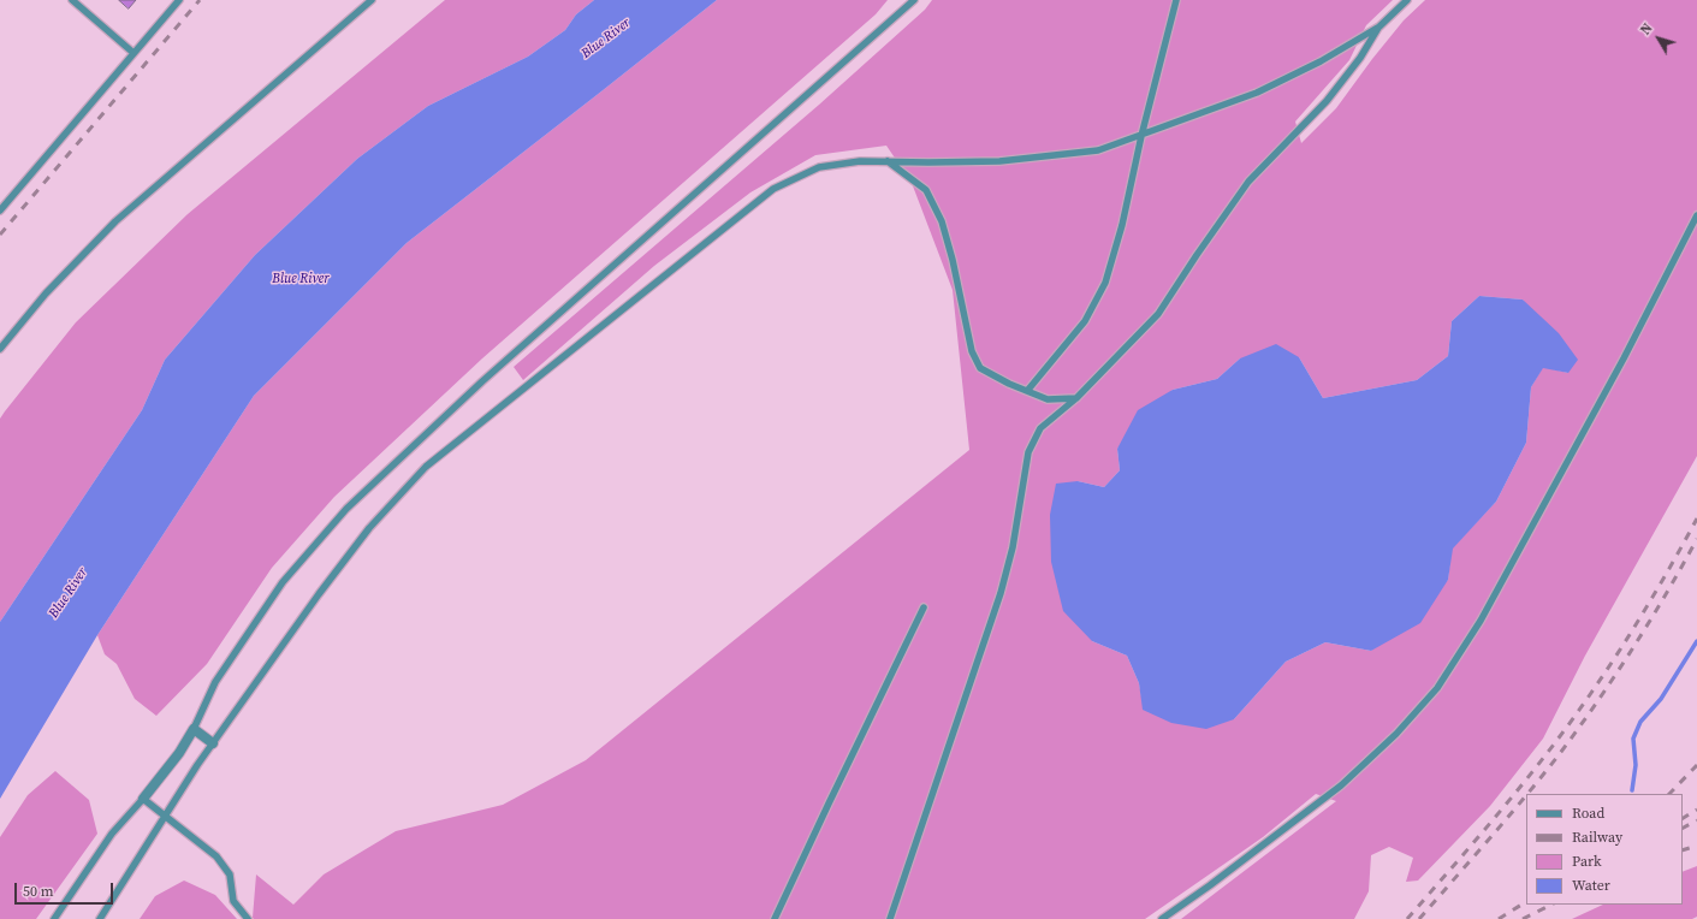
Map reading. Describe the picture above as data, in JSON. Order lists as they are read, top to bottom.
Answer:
{
  "water": ["Blue River"],
  "legend": [
    "Road",
    "Railway",
    "Park",
    "Water"
  ],
  "scale_bar": "50 m",
  "north": "top left"
}
